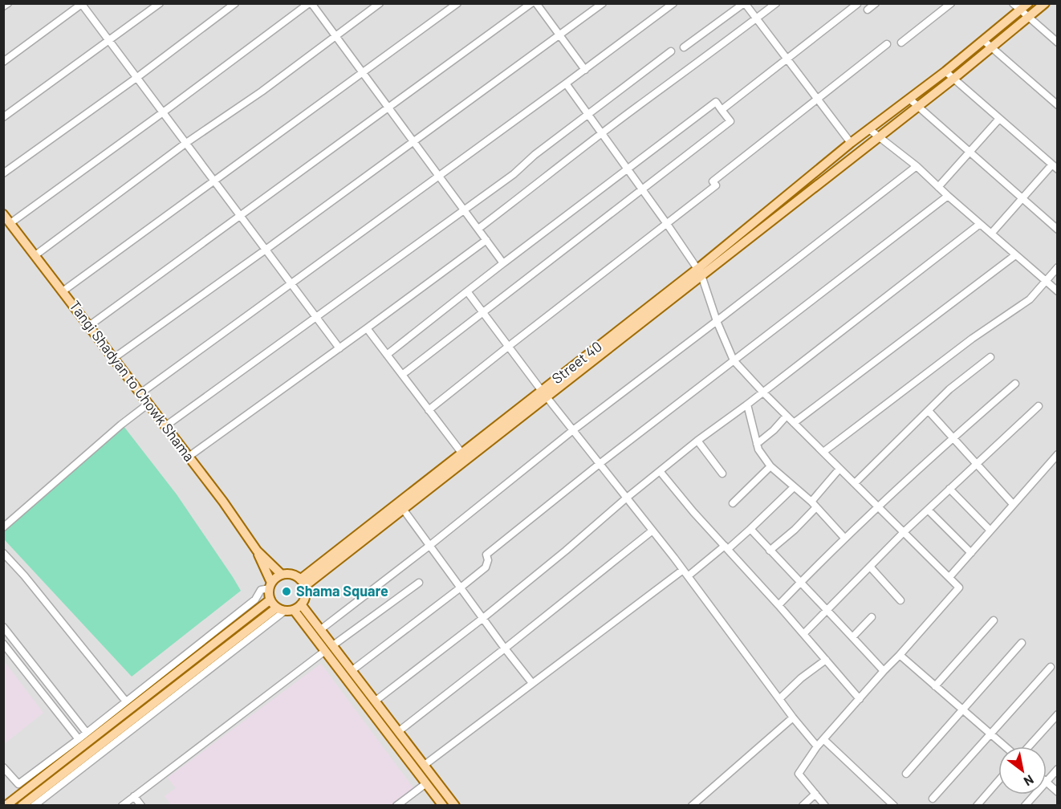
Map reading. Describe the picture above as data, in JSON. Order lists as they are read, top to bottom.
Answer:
{
  "streets": {
    "main road": ["Street 40", "Tangi Shadyan to Chowk Shama"]
  },
  "places": ["Shama Square"],
  "north": "bottom right"
}
